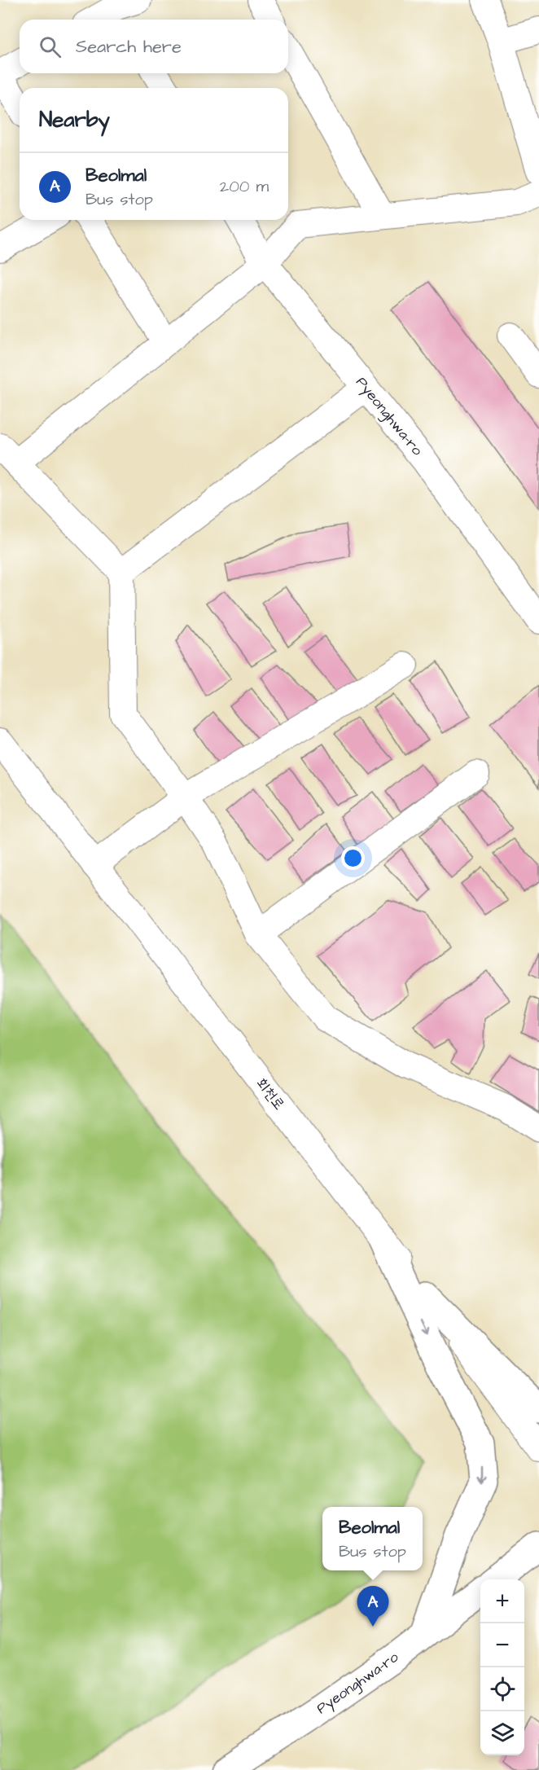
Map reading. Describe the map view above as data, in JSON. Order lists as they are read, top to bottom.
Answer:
{
  "streets": {
    "main road": ["Pyeonghwa-ro"],
    "street": ["회천로"]
  },
  "page": {
    "search": "Search here",
    "heading": "Nearby",
    "list": [
      {
        "mark": "A",
        "name": "Beolmal",
        "note": "Bus stop",
        "value": "200 m"
      }
    ],
    "popup": ["Beolmal", "Bus stop"],
    "map_buttons": ["+", "−"],
    "pins": "A"
  }
}
